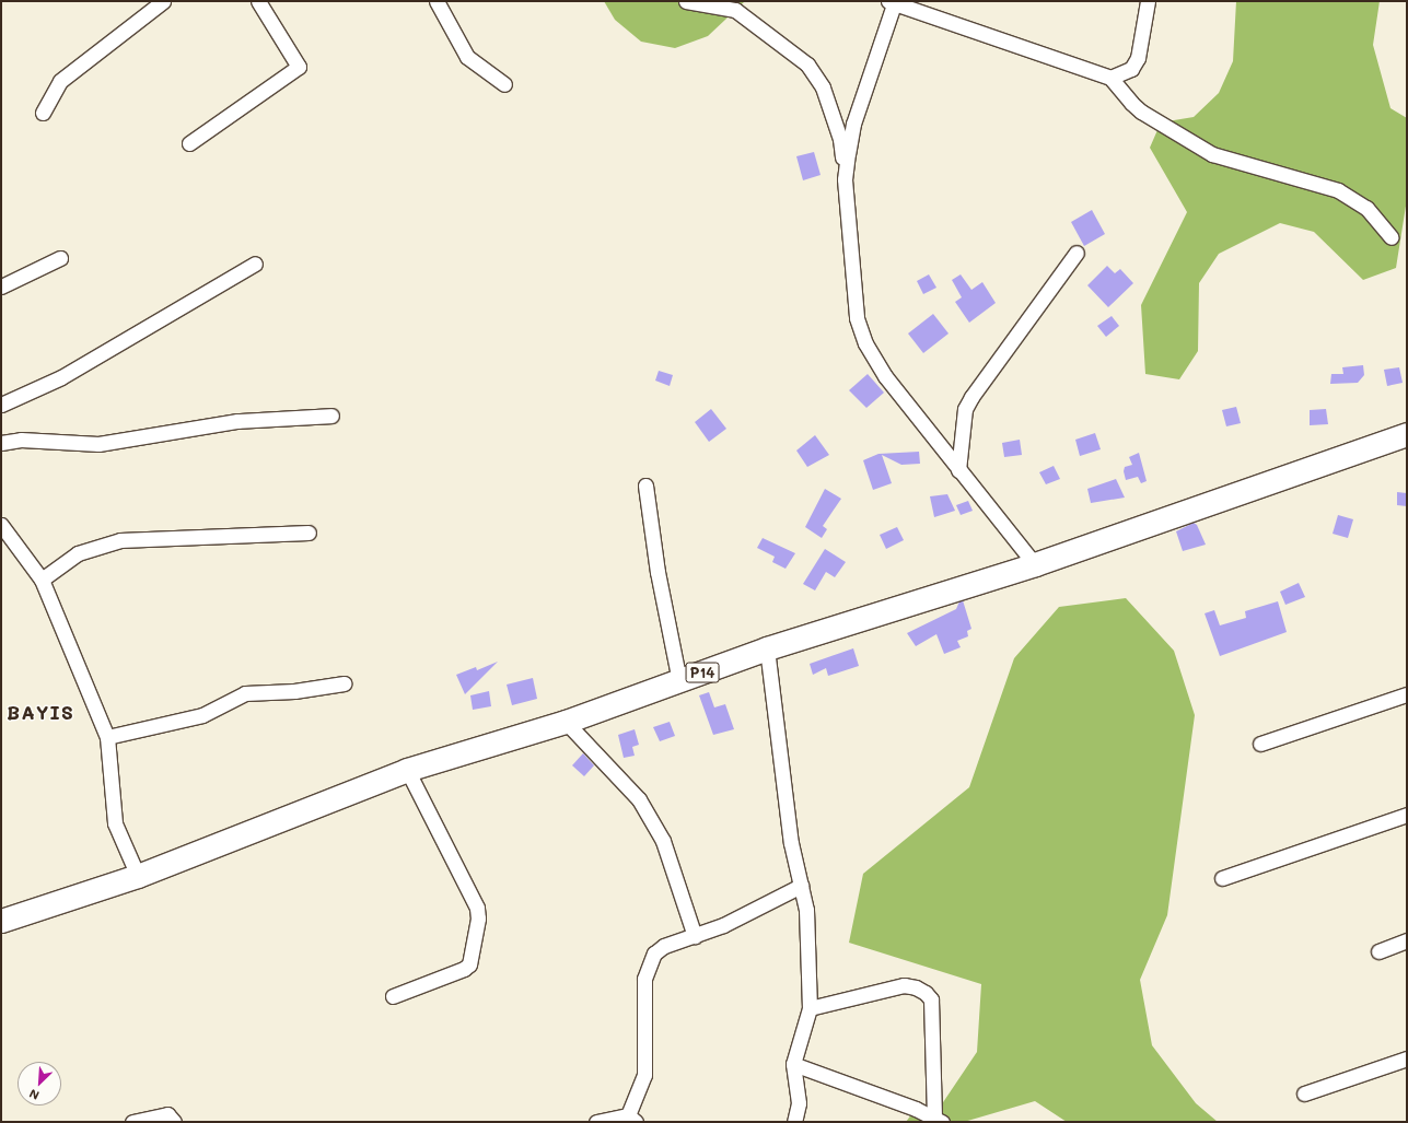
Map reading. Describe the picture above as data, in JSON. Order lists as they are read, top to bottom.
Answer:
{
  "streets": {
    "main road": ["P14"]
  },
  "districts": ["BAYIS"],
  "north": "bottom left"
}
